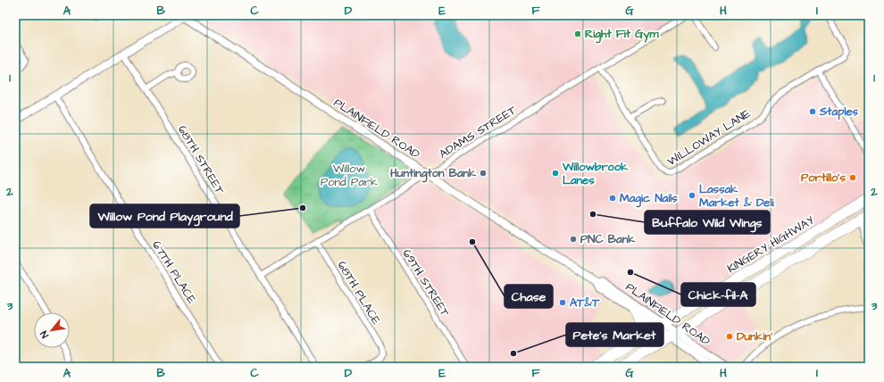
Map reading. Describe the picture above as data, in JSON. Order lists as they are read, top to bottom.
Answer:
{
  "streets": {
    "highway": ["KINGERY HIGHWAY"],
    "main road": ["PLAINFIELD ROAD"],
    "street": [
      "ADAMS STREET",
      "WILLOWAY LANE",
      "68TH STREET",
      "67TH PLACE",
      "69TH STREET",
      "68TH PLACE"
    ]
  },
  "crossings": [
    ["PLAINFIELD ROAD", "ADAMS STREET"],
    ["PLAINFIELD ROAD", "KINGERY HIGHWAY"],
    ["ADAMS STREET", "68TH STREET"],
    ["ADAMS STREET", "69TH STREET"],
    ["ADAMS STREET", "68TH PLACE"]
  ],
  "parks": ["Willow Pond Park"],
  "places": [
    "Right Fit Gym",
    "Staples",
    "Huntington Bank",
    "Willowbrook Lanes",
    "Portillo's",
    "Lassak Market & Deli",
    "Magic Nails",
    "Willow Pond Playground",
    "Buffalo Wild Wings",
    "PNC Bank",
    "Chase",
    "Chick-fil-A",
    "AT&T",
    "Dunkin'",
    "Pete's Market"
  ],
  "north": "bottom left",
  "grid": {
    "columns": [
      "A",
      "B",
      "C",
      "D",
      "E",
      "F",
      "G",
      "H",
      "I"
    ],
    "rows": ["1", "2", "3"]
  }
}
